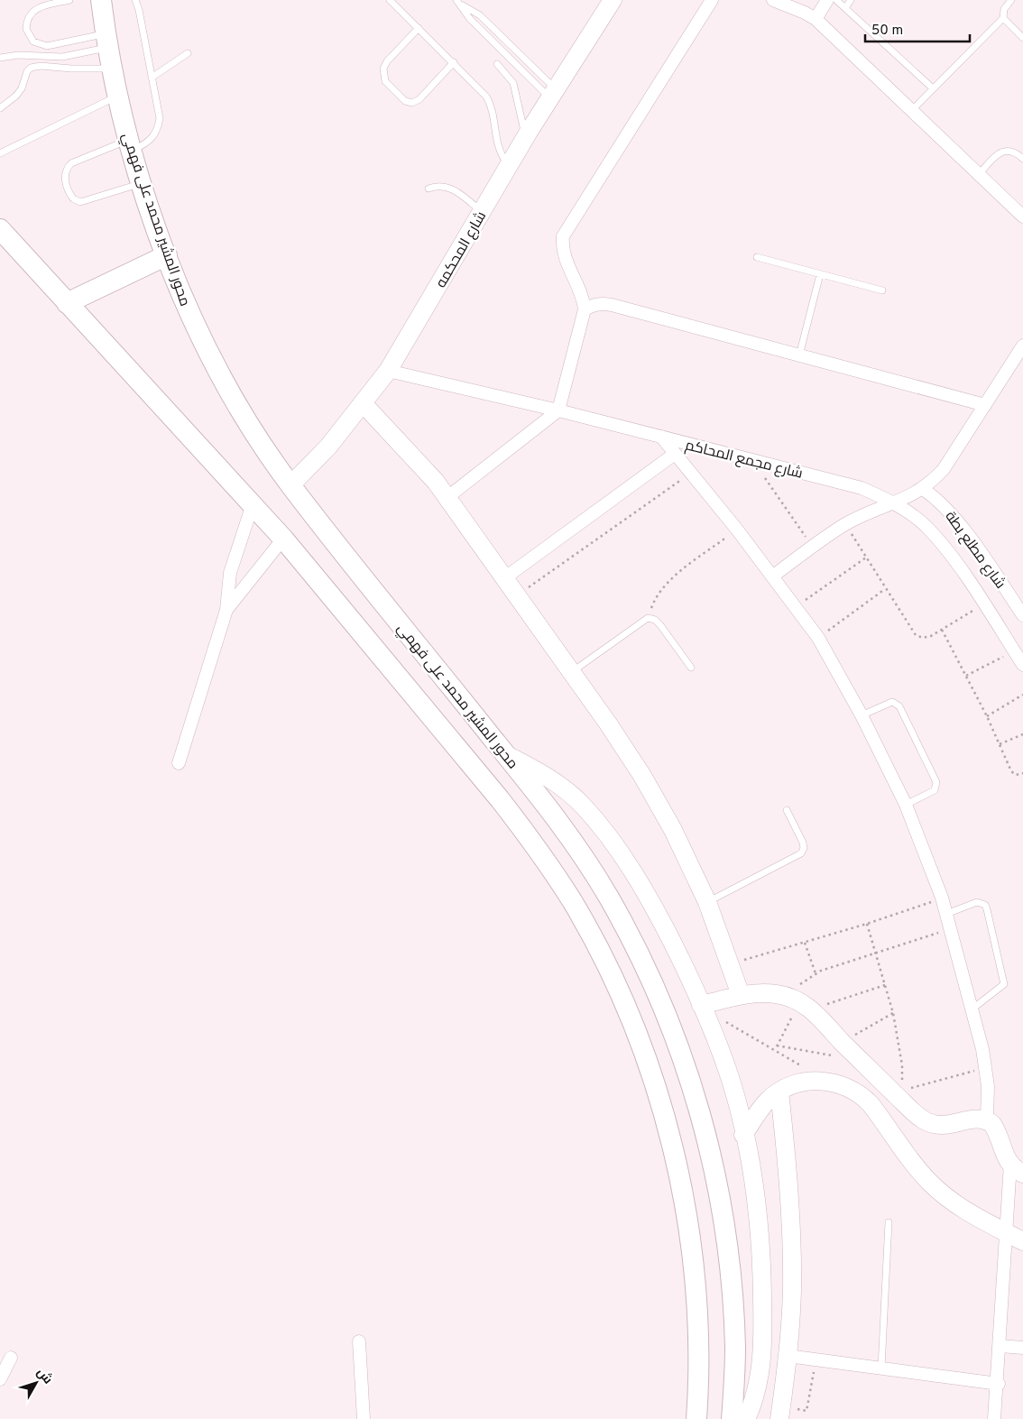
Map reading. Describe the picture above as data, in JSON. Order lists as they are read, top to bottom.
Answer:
{
  "streets": {
    "main road": ["محور المشير محمد على فهمي"],
    "street": ["شارع المحكمه", "شارع مجمع المحاكم", "شارع مطلع بطة"]
  },
  "crossings": [
    ["محور المشير محمد على فهمي", "شارع المحكمه"],
    ["شارع المحكمه", "شارع مجمع المحاكم"]
  ],
  "scale_bar": "50 m",
  "north": "top right"
}
